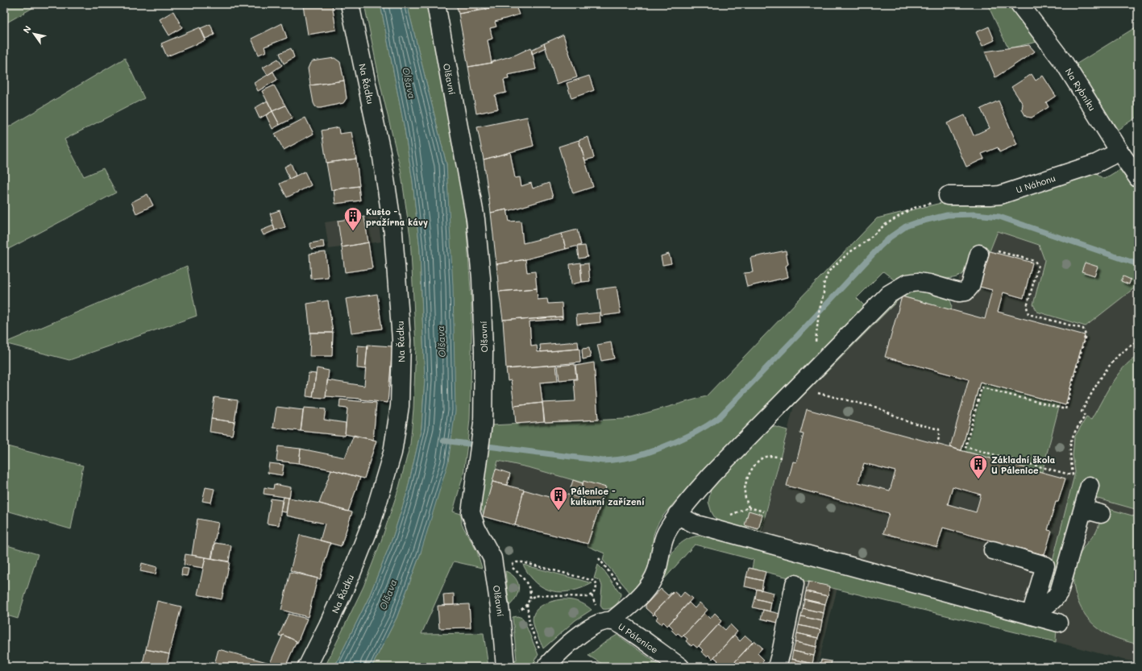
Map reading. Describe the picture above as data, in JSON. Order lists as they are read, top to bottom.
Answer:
{
  "streets": {
    "street": [
      "Olšavní",
      "Na Řádku",
      "Na Rybníku",
      "U Náhonu",
      "U Pálenice"
    ]
  },
  "crossings": [
    ["Na Rybníku", "U Náhonu"]
  ],
  "water": ["Olšava"],
  "places": {
    "building": ["Kusto - pražírna kávy", "Základní škola U Pálenice", "Pálenice - kulturní zařízení"]
  },
  "north": "top left"
}
